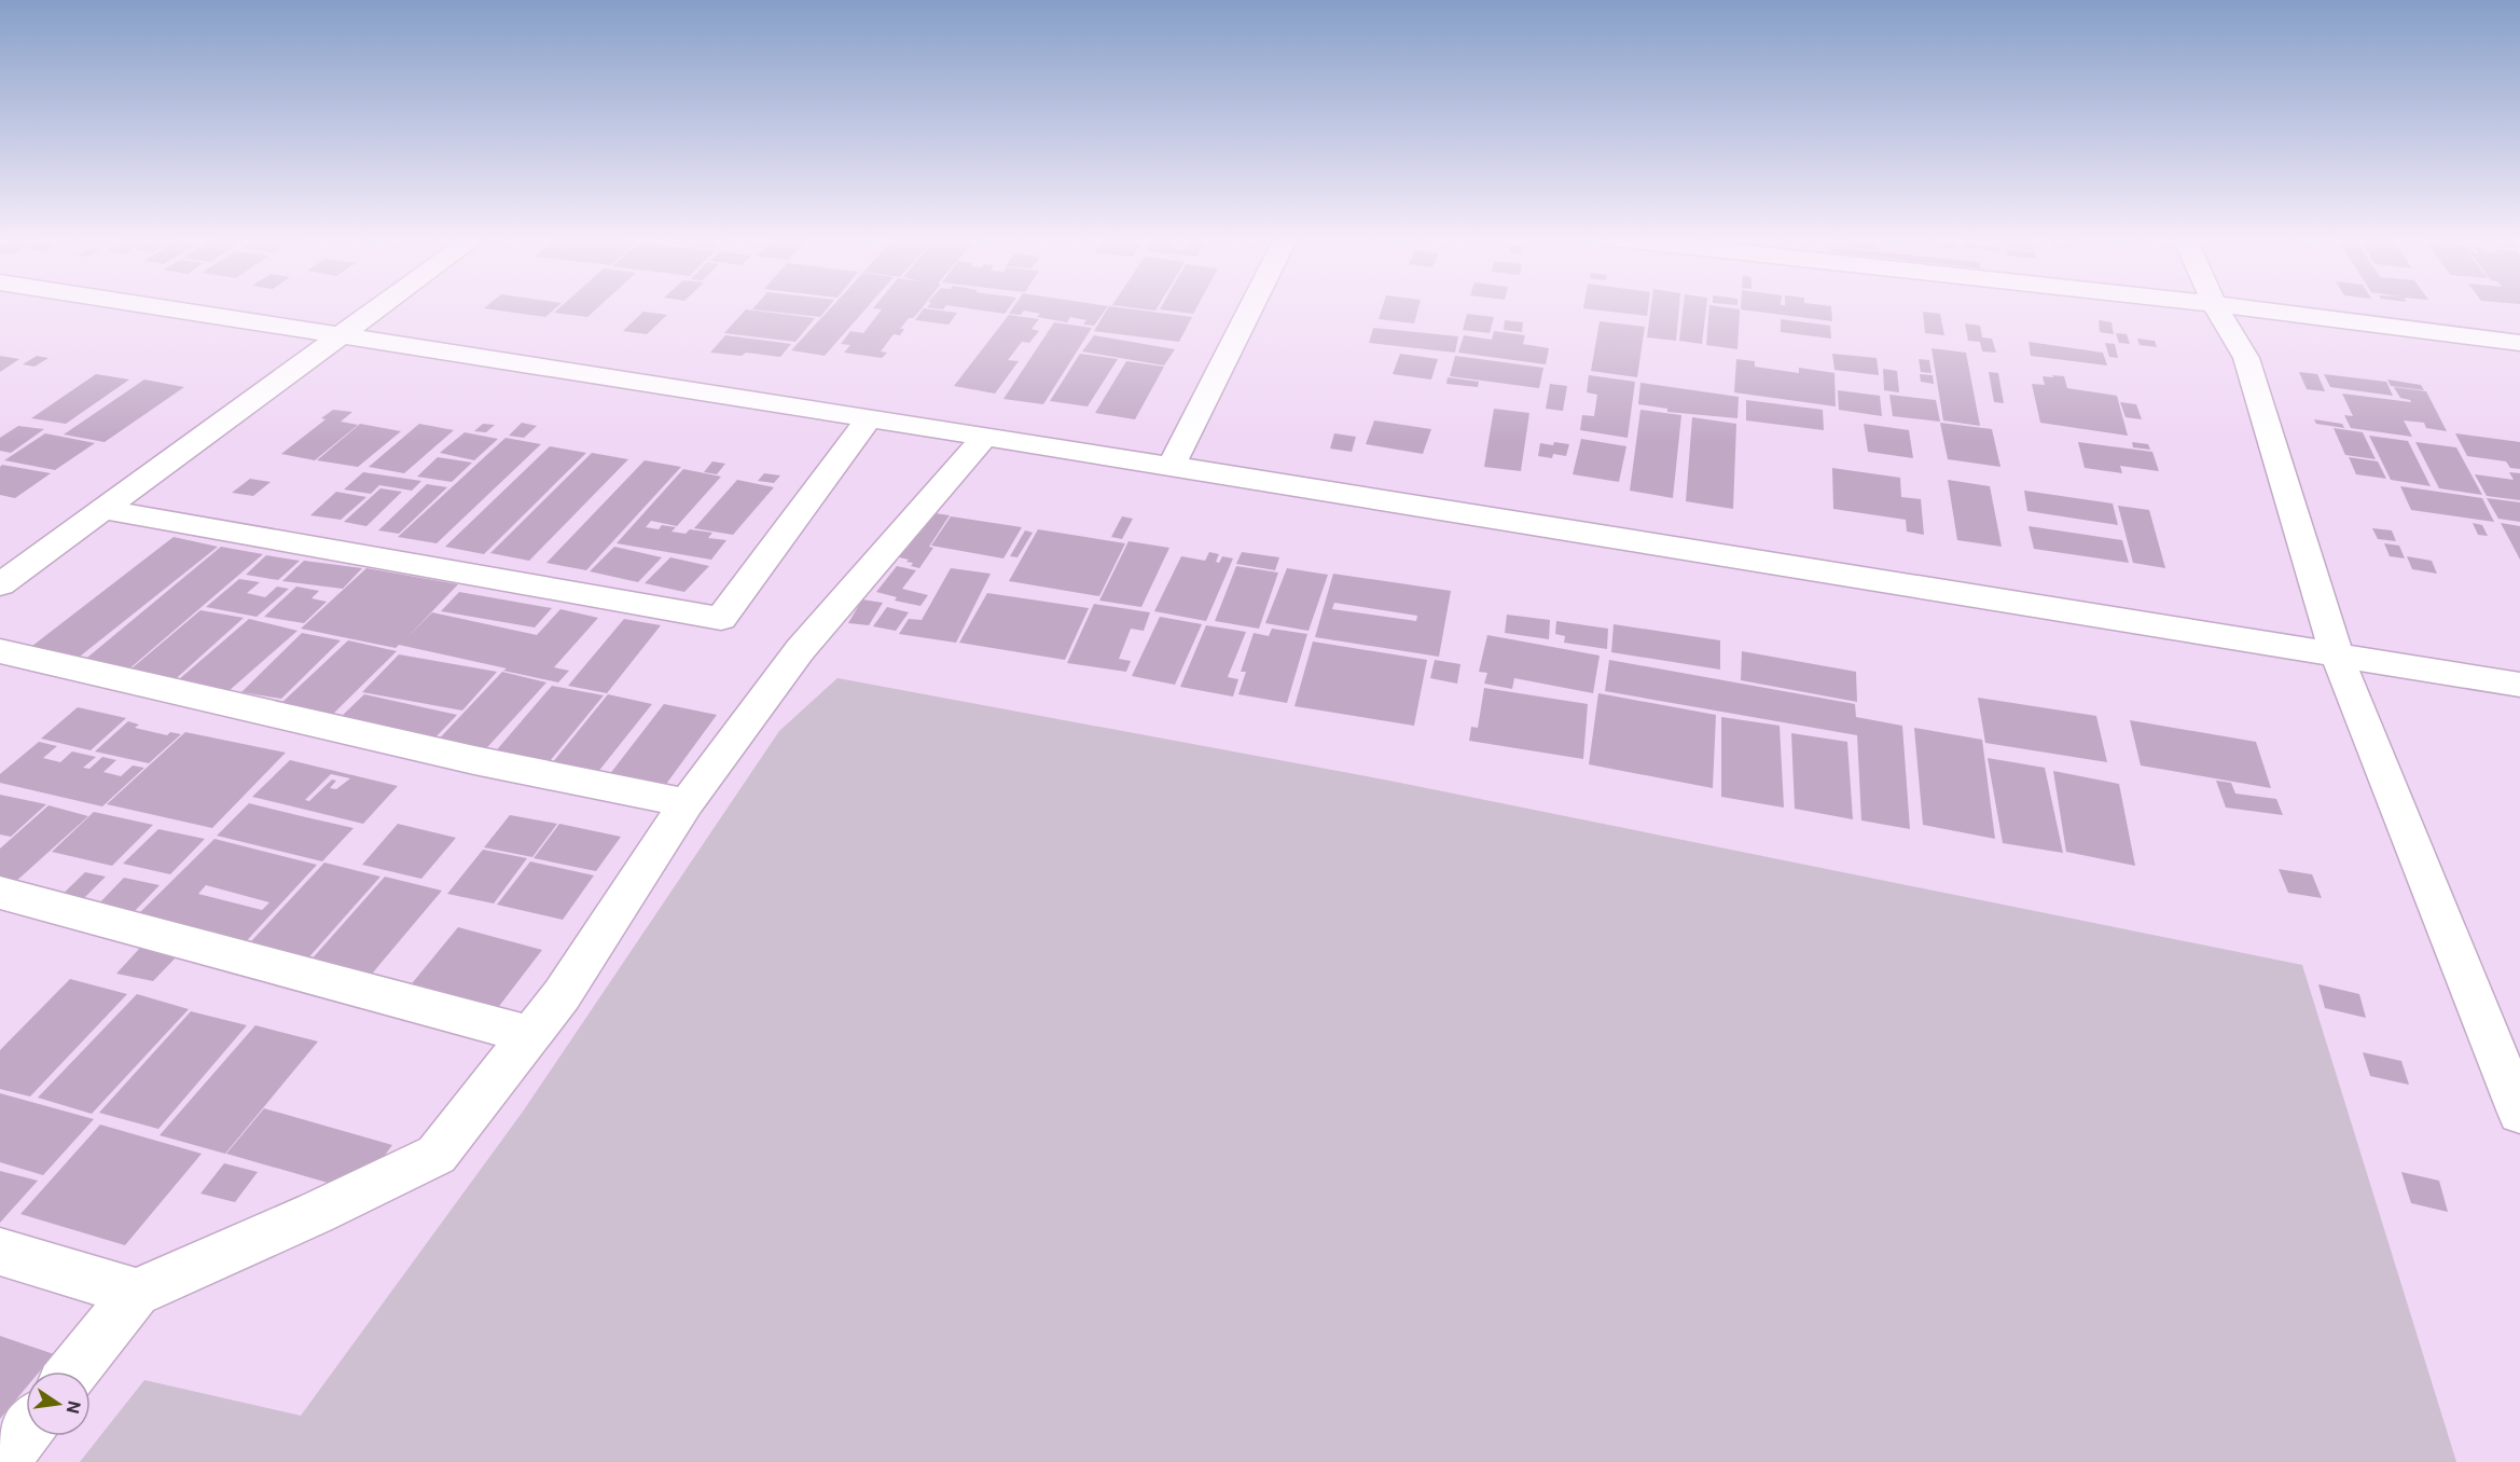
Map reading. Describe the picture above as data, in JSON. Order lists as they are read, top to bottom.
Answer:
{
  "north": "right"
}
